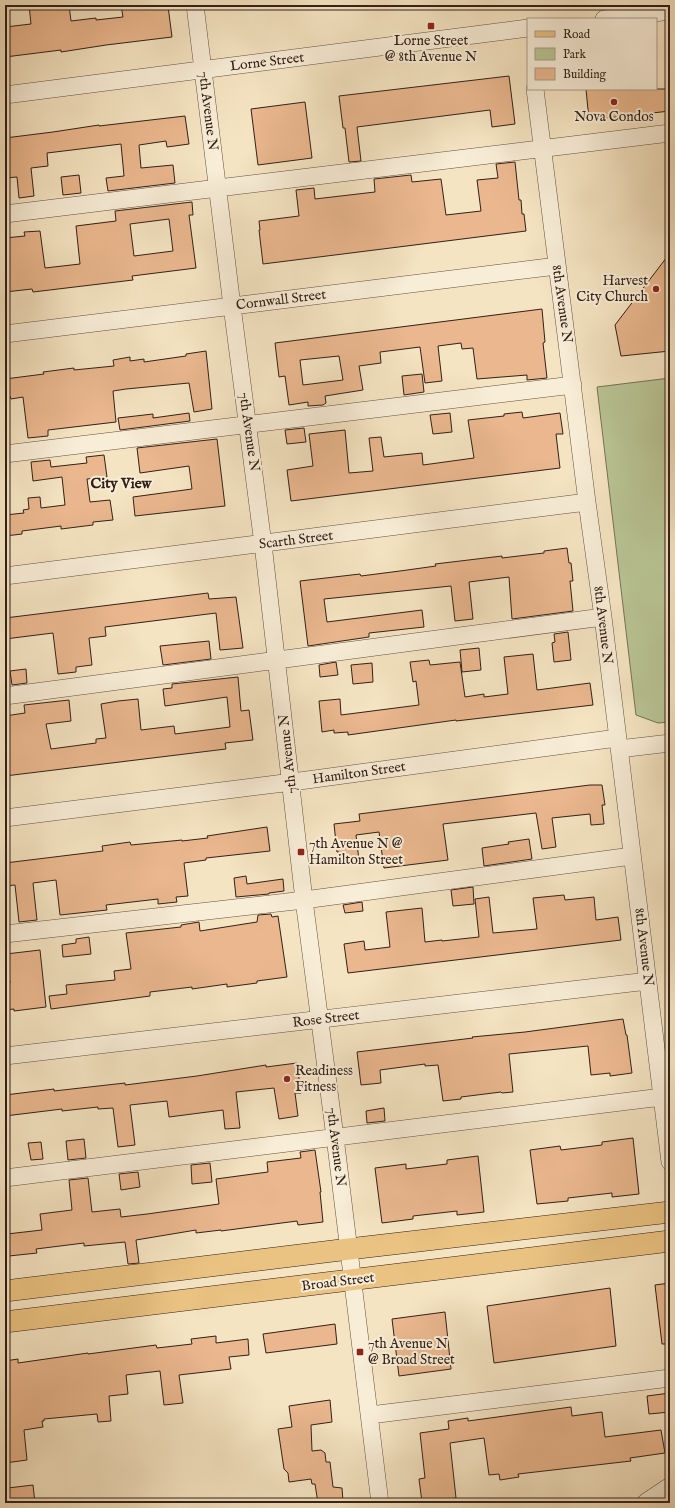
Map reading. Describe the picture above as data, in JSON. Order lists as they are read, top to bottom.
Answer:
{
  "streets": {
    "main road": ["Broad Street"],
    "street": [
      "Lorne Street",
      "7th Avenue N",
      "Cornwall Street",
      "8th Avenue N",
      "Scarth Street",
      "Hamilton Street",
      "Rose Street"
    ]
  },
  "crossings": [
    ["Lorne Street", "7th Avenue N"],
    ["7th Avenue N", "Cornwall Street"],
    ["7th Avenue N", "Scarth Street"],
    ["7th Avenue N", "Hamilton Street"],
    ["7th Avenue N", "Rose Street"],
    ["7th Avenue N", "Broad Street"],
    ["Cornwall Street", "8th Avenue N"],
    ["8th Avenue N", "Scarth Street"],
    ["8th Avenue N", "Hamilton Street"],
    ["8th Avenue N", "Rose Street"]
  ],
  "districts": ["City View"],
  "places": {
    "transit": ["Lorne Street @ 8th Avenue N", "7th Avenue N @ Hamilton Street", "7th Avenue N @ Broad Street"],
    "other": ["Nova Condos", "Harvest City Church", "Readiness Fitness"]
  },
  "legend": ["Road", "Park", "Building"]
}
